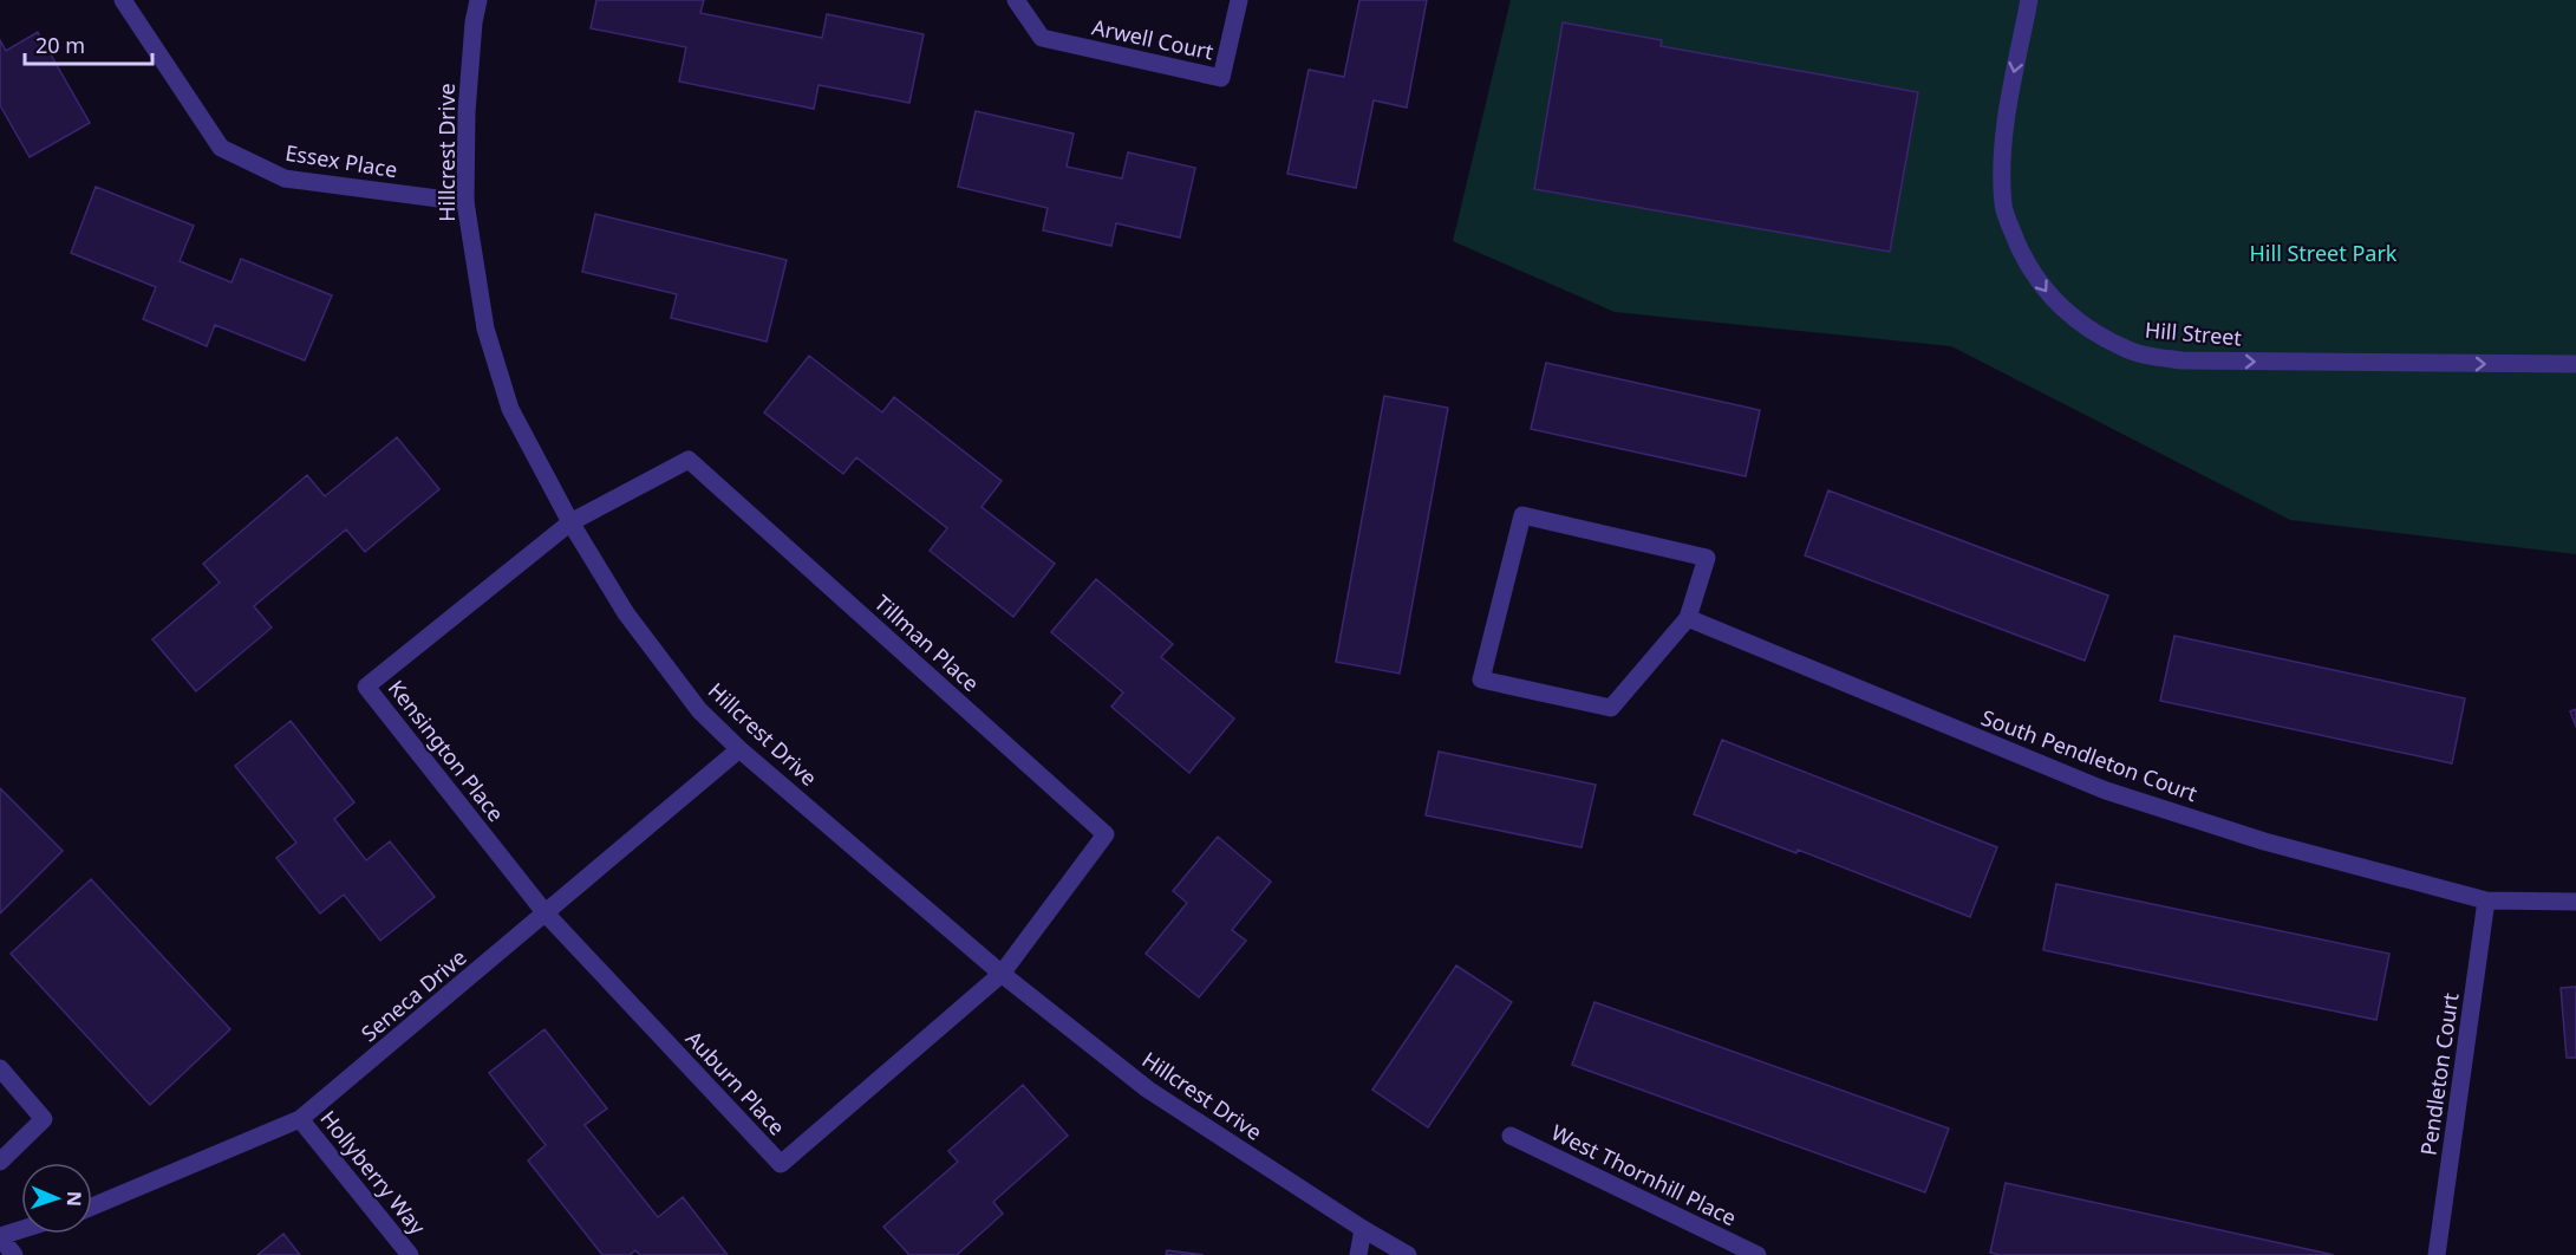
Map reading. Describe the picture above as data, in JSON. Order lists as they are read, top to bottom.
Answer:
{
  "streets": {
    "street": [
      "Arwell Court",
      "Hillcrest Drive",
      "Essex Place",
      "Hill Street",
      "Tillman Place",
      "Kensington Place",
      "South Pendleton Court",
      "Seneca Drive",
      "Pendleton Court",
      "Auburn Place",
      "Hollyberry Way",
      "West Thornhill Place"
    ]
  },
  "crossings": [
    ["Hillcrest Drive", "Essex Place"],
    ["Hillcrest Drive", "Tillman Place"],
    ["Hillcrest Drive", "Kensington Place"],
    ["Hillcrest Drive", "Seneca Drive"],
    ["Hillcrest Drive", "Auburn Place"],
    ["Tillman Place", "Kensington Place"],
    ["Tillman Place", "Auburn Place"],
    ["Kensington Place", "Seneca Drive"],
    ["Kensington Place", "Auburn Place"],
    ["South Pendleton Court", "Pendleton Court"],
    ["Seneca Drive", "Auburn Place"],
    ["Seneca Drive", "Hollyberry Way"]
  ],
  "parks": ["Hill Street Park"],
  "scale_bar": "20 m",
  "north": "right"
}
